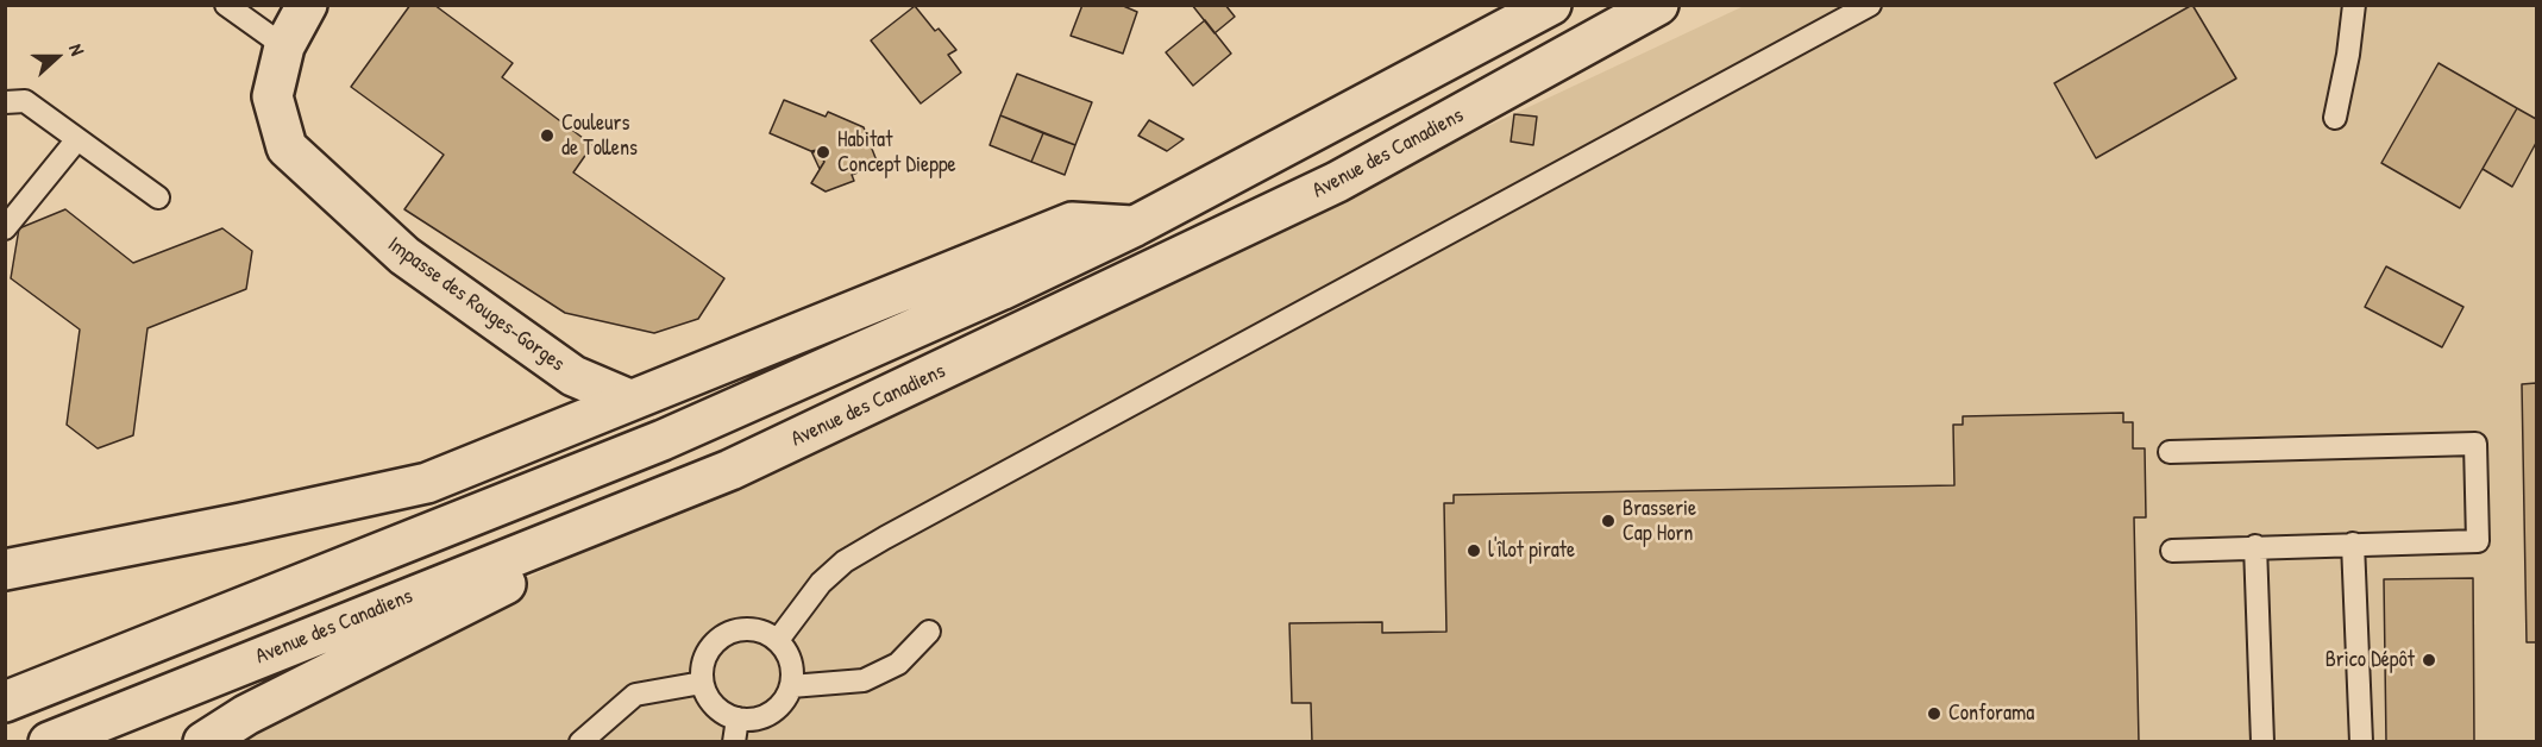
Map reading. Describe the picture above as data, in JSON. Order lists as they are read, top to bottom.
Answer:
{
  "streets": {
    "main road": ["Avenue des Canadiens", "Impasse des Rouges-Gorges"]
  },
  "places": [
    "Couleurs de Tollens",
    "Habitat Concept Dieppe",
    "Brasserie Cap Horn",
    "l'îlot pirate",
    "Brico Dépôt",
    "Conforama"
  ],
  "north": "right"
}
